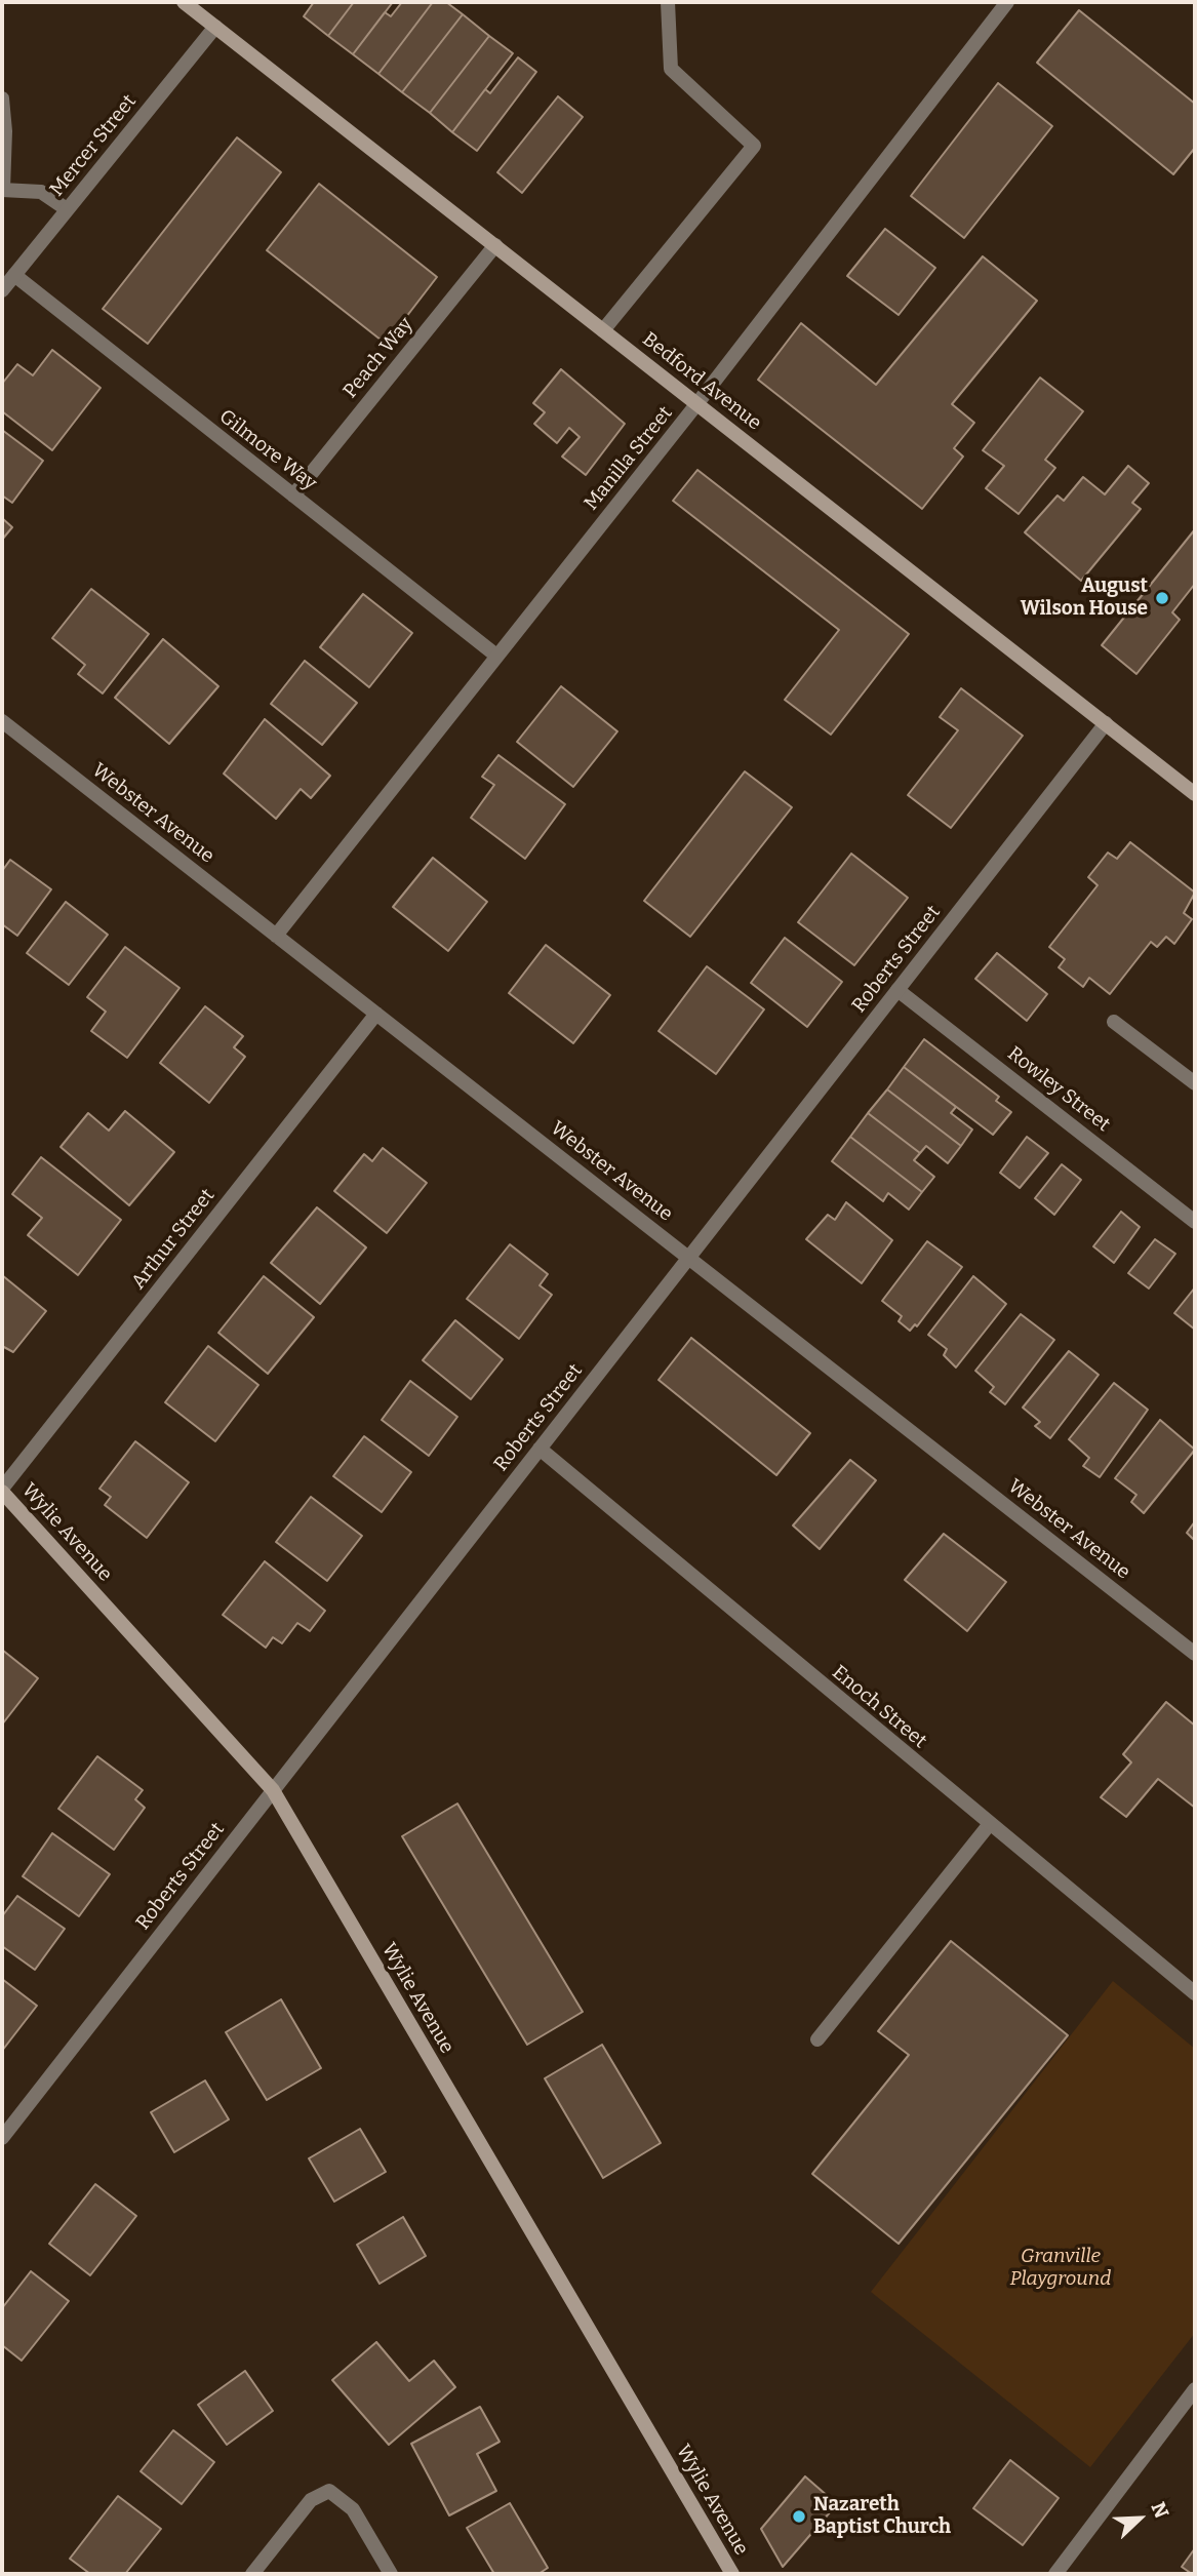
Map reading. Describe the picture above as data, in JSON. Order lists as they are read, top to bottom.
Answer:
{
  "streets": {
    "street": [
      "Mercer Street",
      "Peach Way",
      "Bedford Avenue",
      "Gilmore Way",
      "Manilla Street",
      "Webster Avenue",
      "Roberts Street",
      "Rowley Street",
      "Arthur Street",
      "Wylie Avenue",
      "Enoch Street"
    ]
  },
  "crossings": [
    ["Mercer Street", "Bedford Avenue"],
    ["Mercer Street", "Gilmore Way"],
    ["Peach Way", "Bedford Avenue"],
    ["Peach Way", "Gilmore Way"],
    ["Bedford Avenue", "Manilla Street"],
    ["Bedford Avenue", "Roberts Street"],
    ["Gilmore Way", "Manilla Street"],
    ["Manilla Street", "Webster Avenue"],
    ["Webster Avenue", "Roberts Street"],
    ["Webster Avenue", "Arthur Street"],
    ["Roberts Street", "Rowley Street"],
    ["Roberts Street", "Wylie Avenue"],
    ["Roberts Street", "Enoch Street"],
    ["Arthur Street", "Wylie Avenue"]
  ],
  "parks": ["Granville Playground"],
  "places": ["August Wilson House", "Nazareth Baptist Church"],
  "north": "top right"
}
